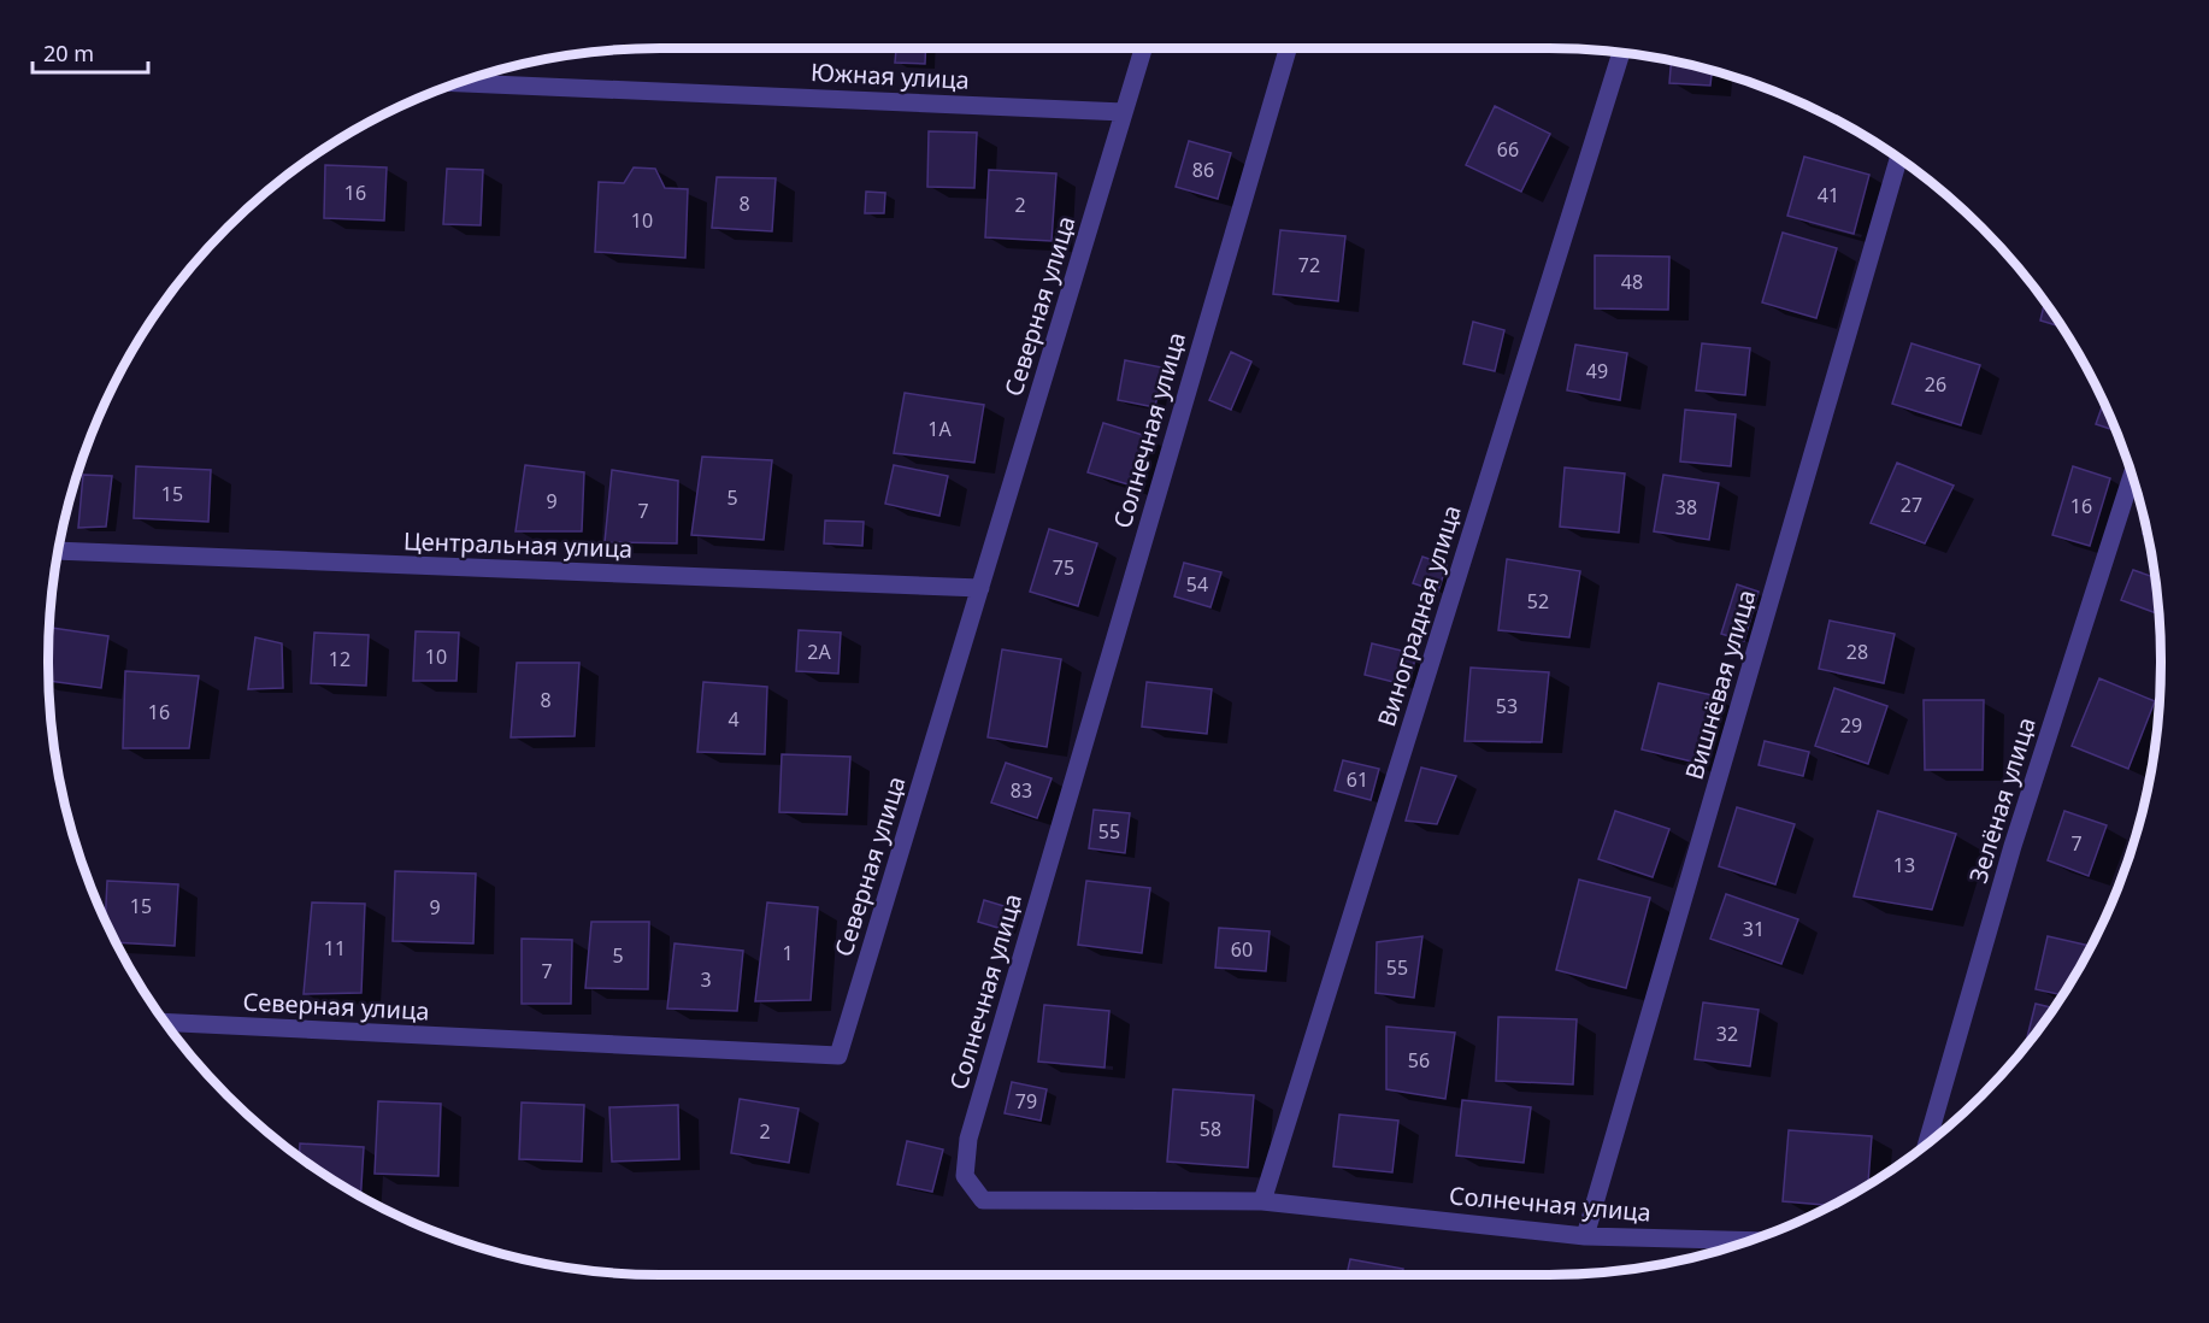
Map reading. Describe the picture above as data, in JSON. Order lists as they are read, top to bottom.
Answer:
{
  "streets": {
    "street": [
      "Южная улица",
      "Северная улица",
      "Солнечная улица",
      "Центральная улица",
      "Виноградная улица",
      "Вишнёвая улица",
      "Зелёная улица"
    ]
  },
  "crossings": [
    ["Южная улица", "Северная улица"],
    ["Северная улица", "Центральная улица"],
    ["Солнечная улица", "Виноградная улица"],
    ["Солнечная улица", "Вишнёвая улица"]
  ],
  "house_numbers": [
    "66",
    "86",
    "16",
    "41",
    "8",
    "2",
    "10",
    "72",
    "48",
    "49",
    "26",
    "1А",
    "15",
    "5",
    "9",
    "27",
    "16",
    "38",
    "7",
    "75",
    "54",
    "52",
    "2А",
    "28",
    "10",
    "12",
    "8",
    "53",
    "16",
    "4",
    "29",
    "61",
    "83",
    "55",
    "7",
    "13",
    "15",
    "9",
    "31",
    "11",
    "60",
    "1",
    "5",
    "55",
    "7",
    "3",
    "32",
    "56",
    "79",
    "58",
    "2"
  ],
  "scale_bar": "20 m"
}
